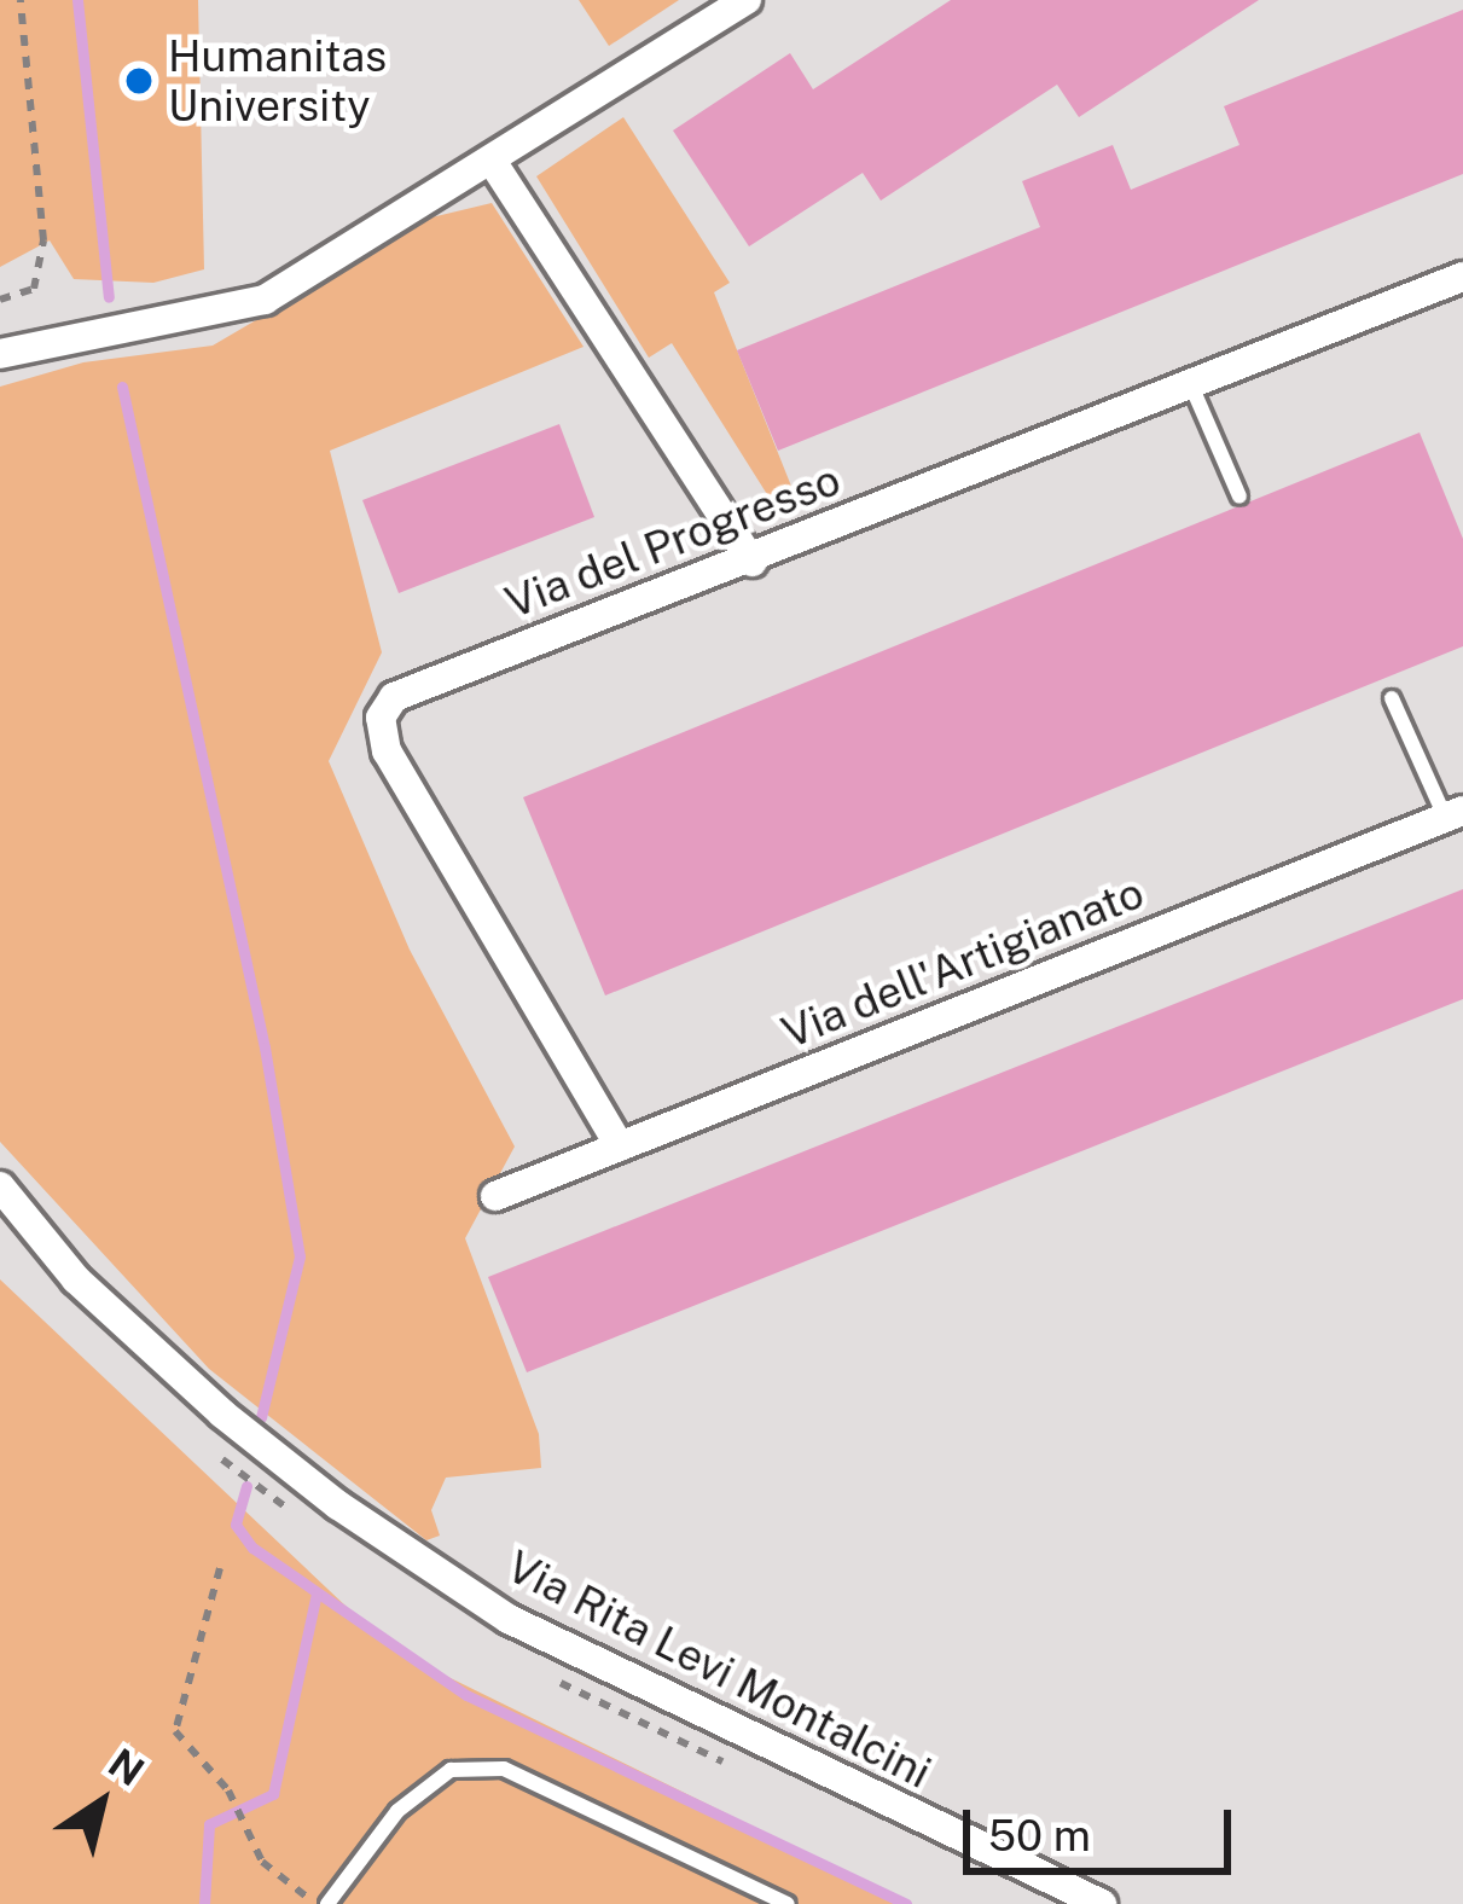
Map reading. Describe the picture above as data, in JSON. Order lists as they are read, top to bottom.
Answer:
{
  "streets": {
    "street": ["Via del Progresso", "Via dell'Artigianato", "Via Rita Levi Montalcini"]
  },
  "crossings": [
    ["Via del Progresso", "Via dell'Artigianato"]
  ],
  "places": ["Humanitas University"],
  "scale_bar": "50 m",
  "north": "top right"
}
